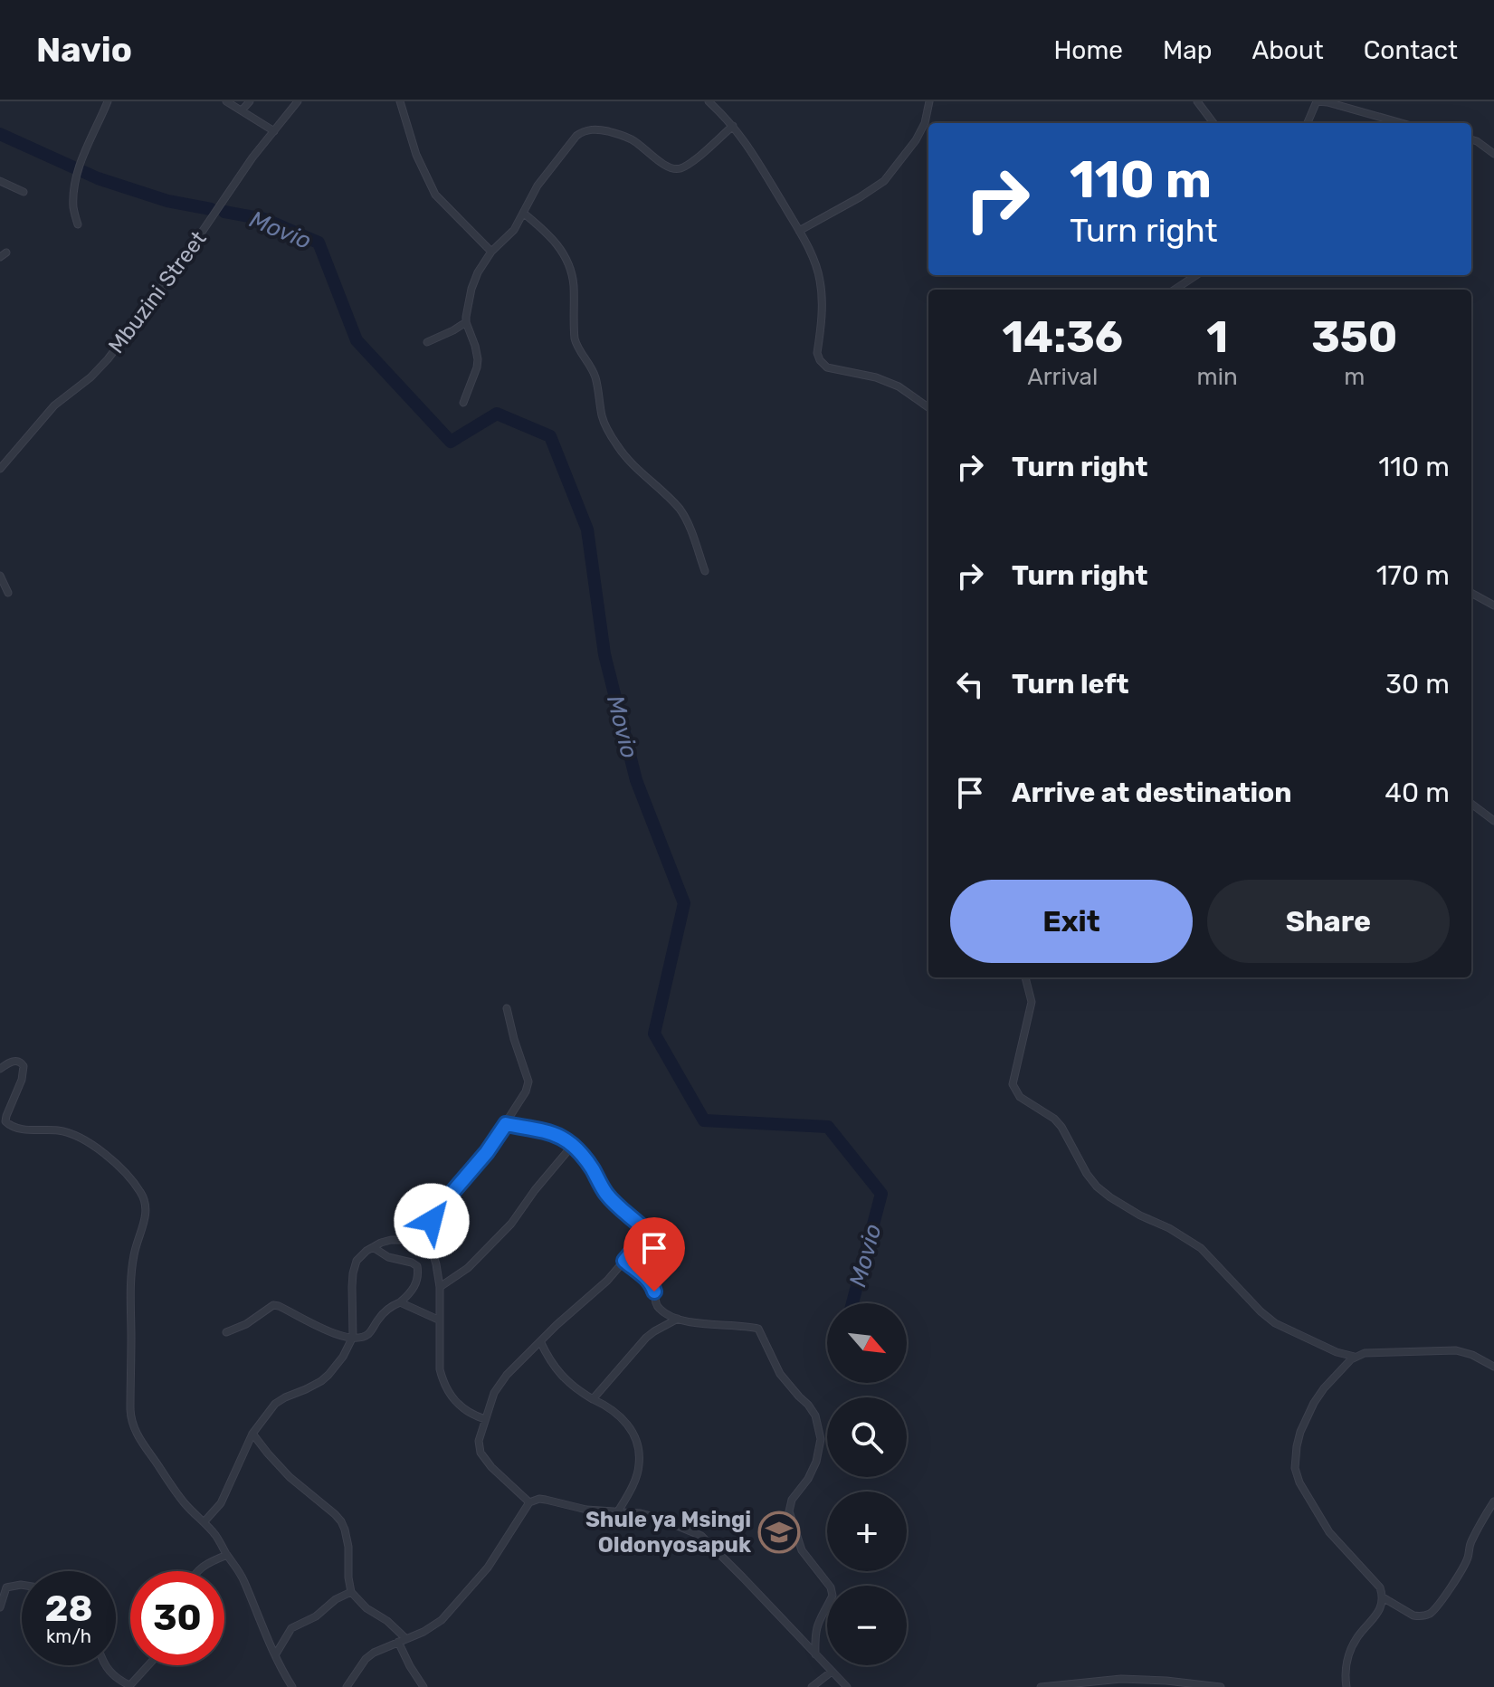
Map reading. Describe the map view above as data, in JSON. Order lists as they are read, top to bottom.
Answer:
{
  "streets": {
    "street": ["Mbuzini Street"]
  },
  "water": ["Movio"],
  "places": {
    "school or university": ["Shule ya Msingi Oldonyosapuk"]
  },
  "north": "bottom right",
  "page": {
    "header": "Navio",
    "nav": [
      "Home",
      "Map",
      "About",
      "Contact"
    ],
    "turn": ["110 m", "Turn right"],
    "eta": [
      "14:36",
      "Arrival",
      "1",
      "min",
      "350",
      "m"
    ],
    "list": [
      {
        "name": "Turn right",
        "value": "110 m"
      },
      {
        "name": "Turn right",
        "value": "170 m"
      },
      {
        "name": "Turn left",
        "value": "30 m"
      },
      {
        "name": "Arrive at destination",
        "value": "40 m"
      }
    ],
    "buttons": ["Exit", "Share"],
    "map_buttons": ["+", "−"],
    "speed": "28 km/h",
    "limit": "30"
  }
}
